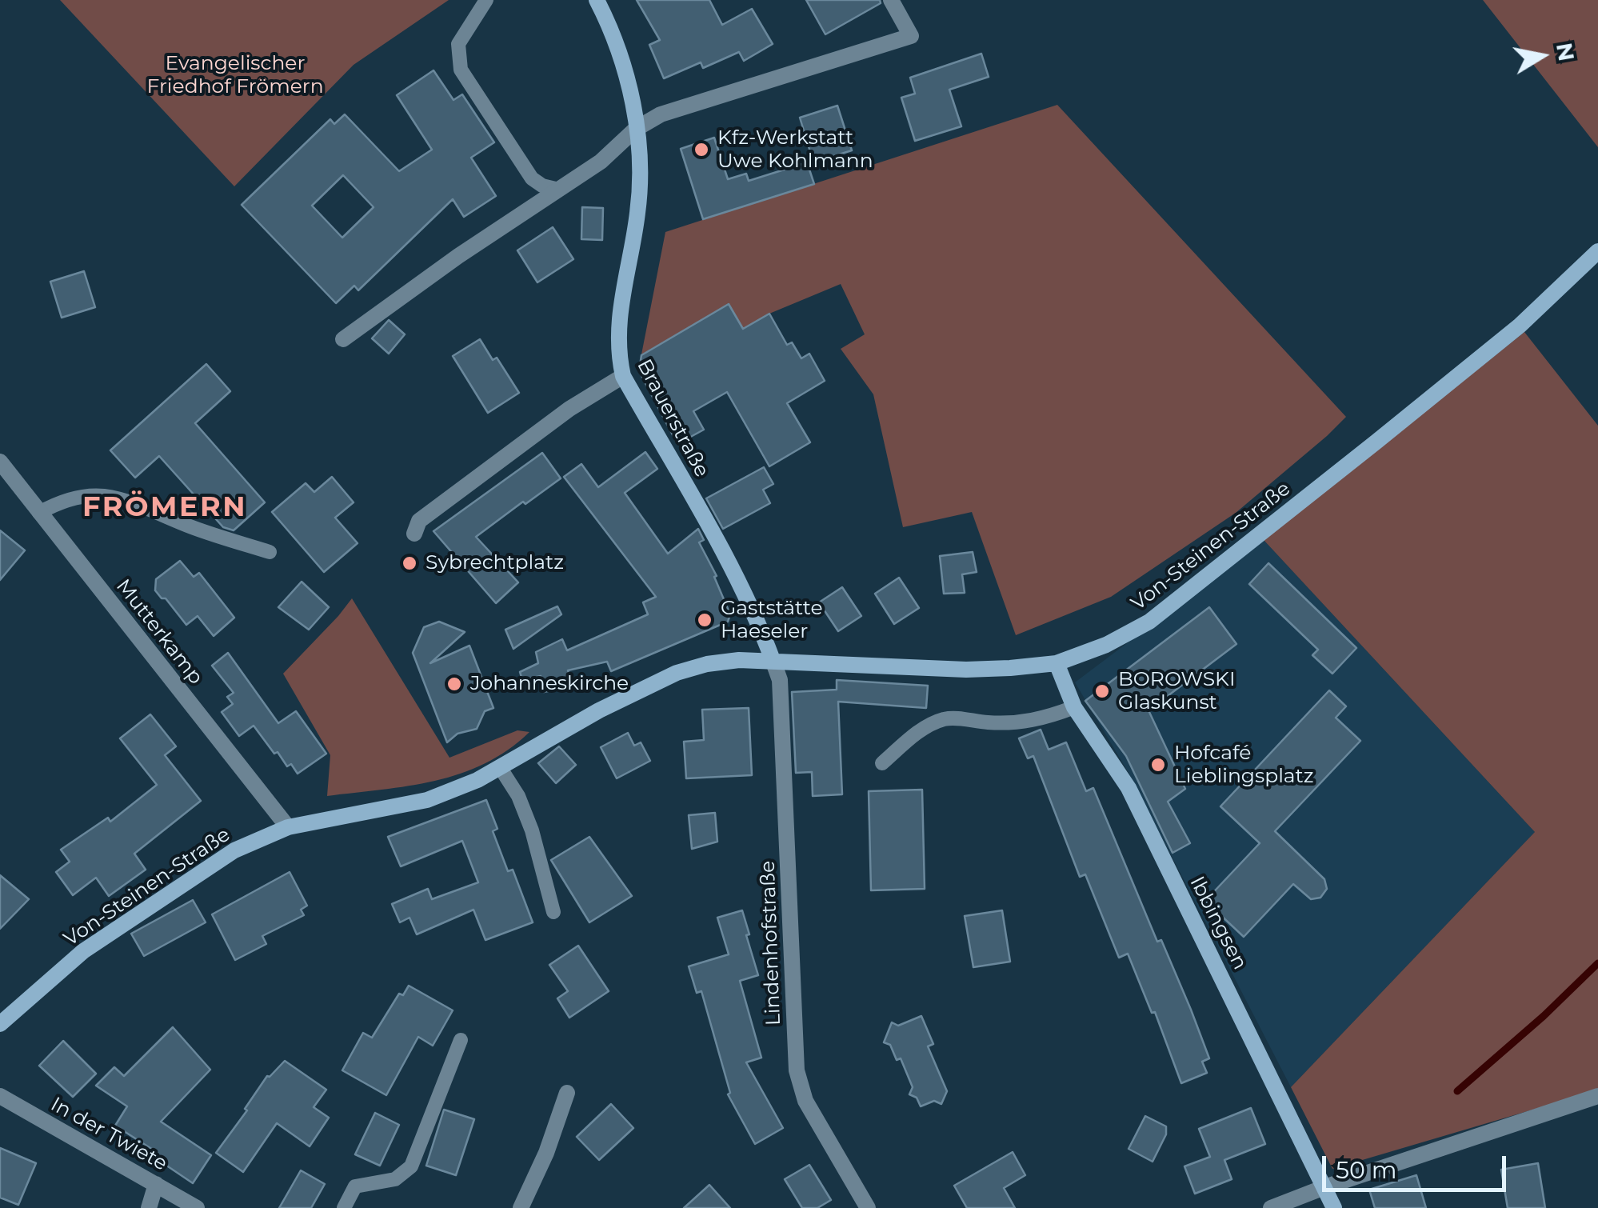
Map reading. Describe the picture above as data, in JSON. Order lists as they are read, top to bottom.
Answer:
{
  "streets": {
    "main road": ["Brauerstraße", "Von-Steinen-Straße", "Ibbingsen"],
    "street": ["Mutterkamp", "Lindenhofstraße", "In der Twiete"]
  },
  "crossings": [
    ["Brauerstraße", "Von-Steinen-Straße"],
    ["Brauerstraße", "Lindenhofstraße"],
    ["Von-Steinen-Straße", "Mutterkamp"],
    ["Von-Steinen-Straße", "Ibbingsen"],
    ["Von-Steinen-Straße", "Lindenhofstraße"]
  ],
  "districts": ["FRÖMERN"],
  "parks": ["Evangelischer Friedhof Frömern"],
  "places": [
    "Kfz-Werkstatt Uwe Kohlmann",
    "Sybrechtplatz",
    "Gaststätte Haeseler",
    "Johanneskirche",
    "BOROWSKI Glaskunst",
    "Hofcafé Lieblingsplatz"
  ],
  "scale_bar": "50 m",
  "north": "right"
}
